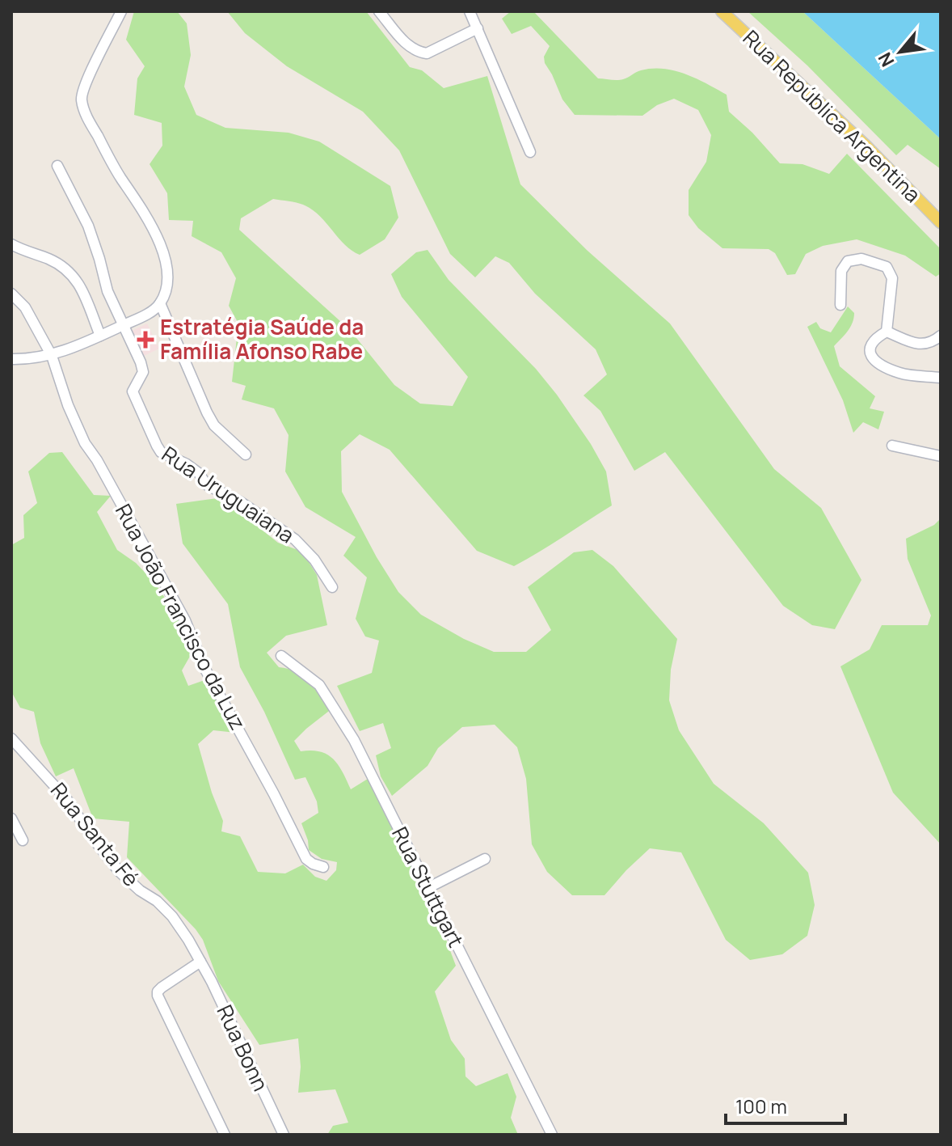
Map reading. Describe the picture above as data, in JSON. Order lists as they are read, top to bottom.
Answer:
{
  "streets": {
    "main road": ["Rua República Argentina"],
    "street": [
      "Rua Uruguaiana",
      "Rua João Francisco da Luz",
      "Rua Santa Fé",
      "Rua Stuttgart",
      "Rua Bonn"
    ]
  },
  "crossings": [
    ["Rua Santa Fé", "Rua Bonn"]
  ],
  "places": {
    "health": ["Estratégia Saúde da Família Afonso Rabe"]
  },
  "scale_bar": "100 m",
  "north": "bottom left"
}
